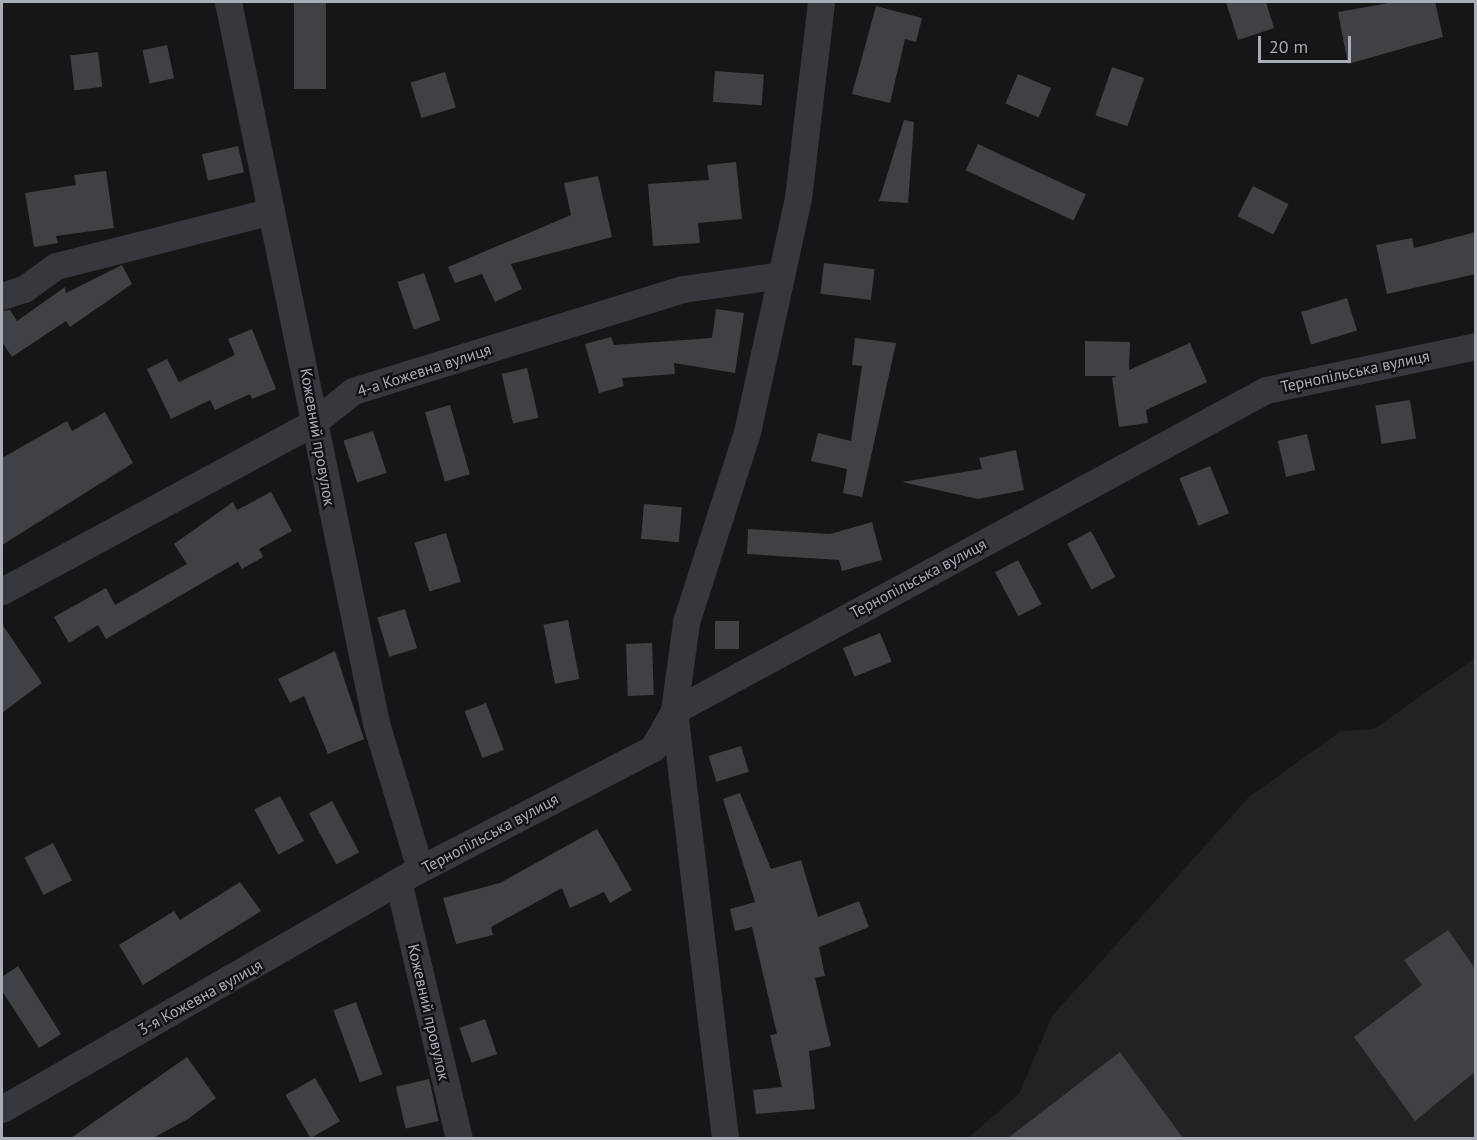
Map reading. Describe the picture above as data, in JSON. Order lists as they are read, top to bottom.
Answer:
{
  "streets": {
    "street": [
      "4-а Кожевна вулиця",
      "Тернопільська вулиця",
      "Кожевний провулок",
      "3-я Кожевна вулиця"
    ]
  },
  "crossings": [
    ["4-а Кожевна вулиця", "Кожевний провулок"],
    ["Тернопільська вулиця", "Кожевний провулок"],
    ["Тернопільська вулиця", "3-я Кожевна вулиця"],
    ["Кожевний провулок", "3-я Кожевна вулиця"]
  ],
  "scale_bar": "20 m"
}
